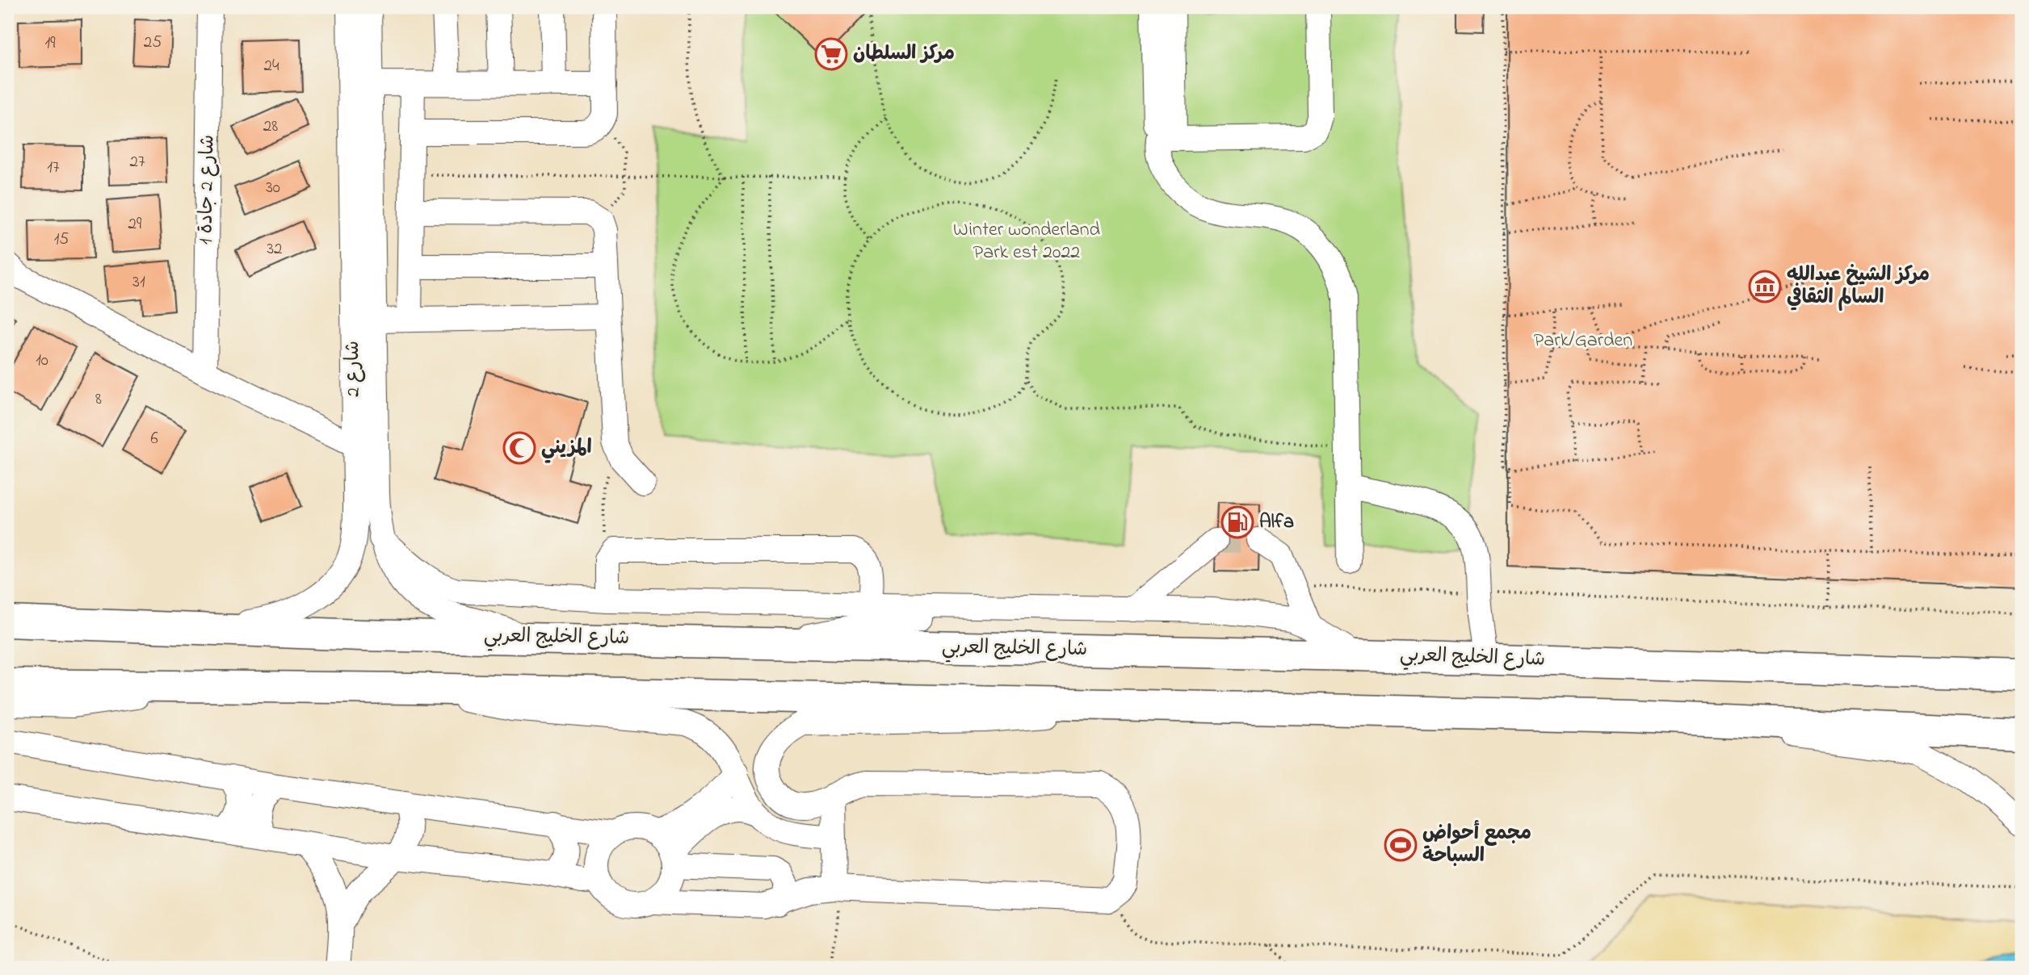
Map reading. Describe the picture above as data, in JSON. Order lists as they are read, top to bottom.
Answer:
{
  "streets": {
    "main road": ["شارع الخليج العربي"],
    "street": ["شارع 2 جادة 1", "شارع 2"]
  },
  "crossings": [
    ["شارع 2", "شارع الخليج العربي"]
  ],
  "parks": ["Winter wonderland Park est 2022", "Park/Garden"],
  "places": {
    "supermarket": ["مركز السلطان"],
    "museum": ["مركز الشيخ عبدالله السالم الثقافي"],
    "mosque": ["المزيني"],
    "fuel station": ["Alfa"],
    "sports": ["مجمع أحواض السباحة"]
  },
  "house_numbers": [
    "25",
    "19",
    "24",
    "28",
    "27",
    "17",
    "30",
    "29",
    "15",
    "32",
    "31",
    "10",
    "8",
    "6"
  ]
}
